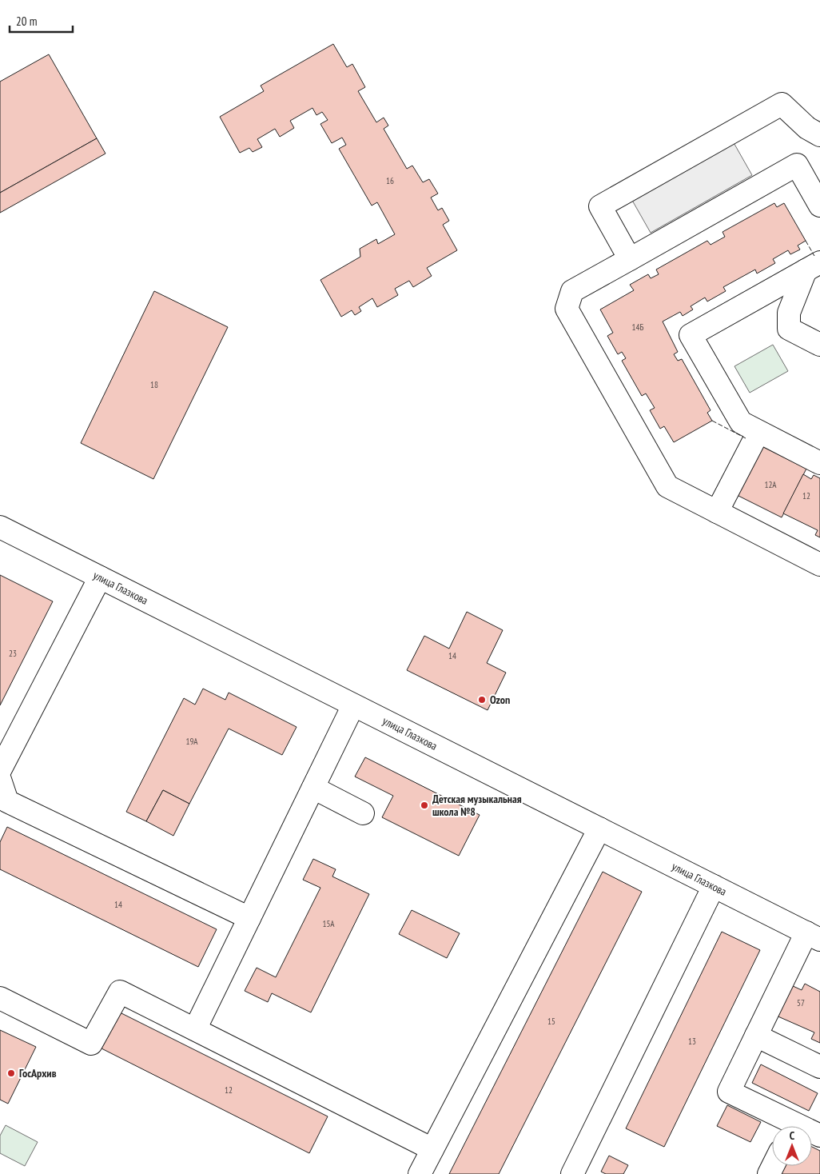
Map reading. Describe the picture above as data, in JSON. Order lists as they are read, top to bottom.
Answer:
{
  "streets": {
    "street": ["улица Глазкова"]
  },
  "places": ["Ozon", "Детская музыкальная школа №8", "ГосАрхив"],
  "house_numbers": [
    "16",
    "14Б",
    "18",
    "12А",
    "12",
    "23",
    "14",
    "19А",
    "14",
    "15А",
    "57",
    "15",
    "13",
    "12"
  ],
  "scale_bar": "20 m",
  "north": "top"
}
